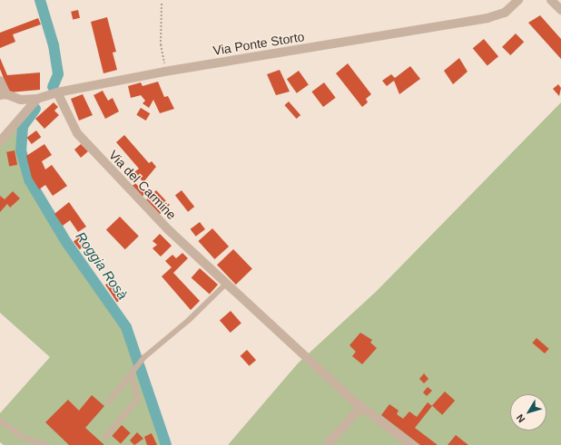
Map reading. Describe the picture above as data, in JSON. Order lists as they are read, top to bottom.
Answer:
{
  "streets": {
    "street": ["Via Ponte Storto", "Via del Carmine"]
  },
  "crossings": [
    ["Via Ponte Storto", "Via del Carmine"]
  ],
  "water": ["Roggia Rosà"],
  "north": "bottom left"
}
